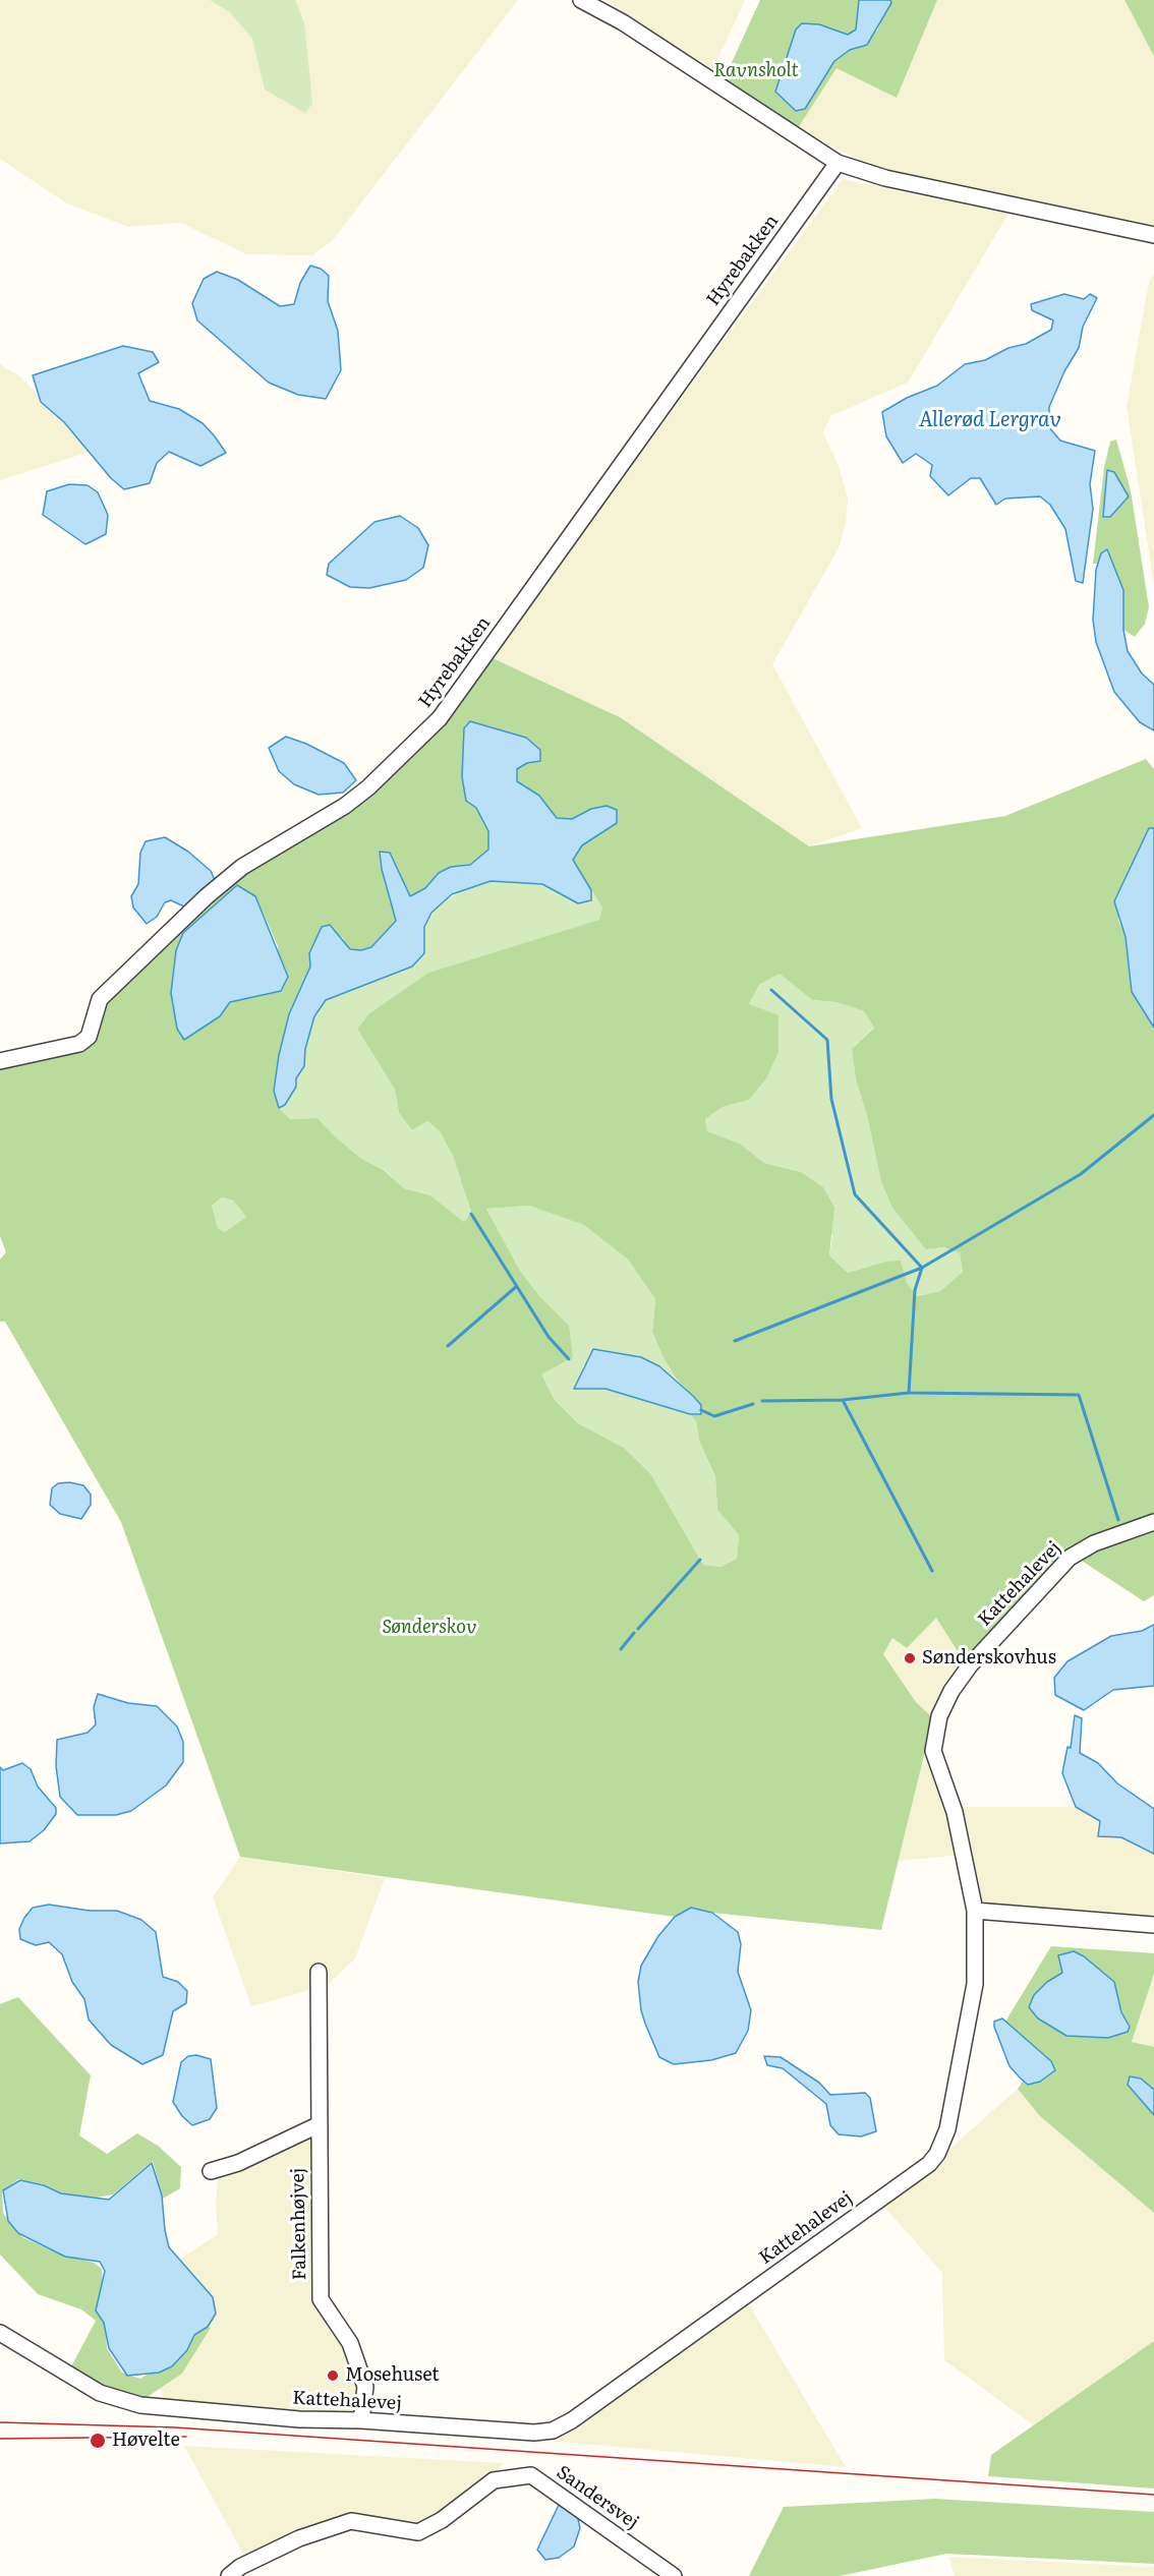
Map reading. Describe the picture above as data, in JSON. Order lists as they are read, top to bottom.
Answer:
{
  "streets": {
    "street": [
      "Hyrebakken",
      "Kattehalevej",
      "Falkenhøjvej",
      "Sandersvej"
    ]
  },
  "crossings": [
    ["Kattehalevej", "Falkenhøjvej"]
  ],
  "water": ["Allerød Lergrav"],
  "parks": ["Ravnsholt", "Sønderskov"],
  "places": ["Sønderskovhus", "Mosehuset", "Høvelte"]
}
